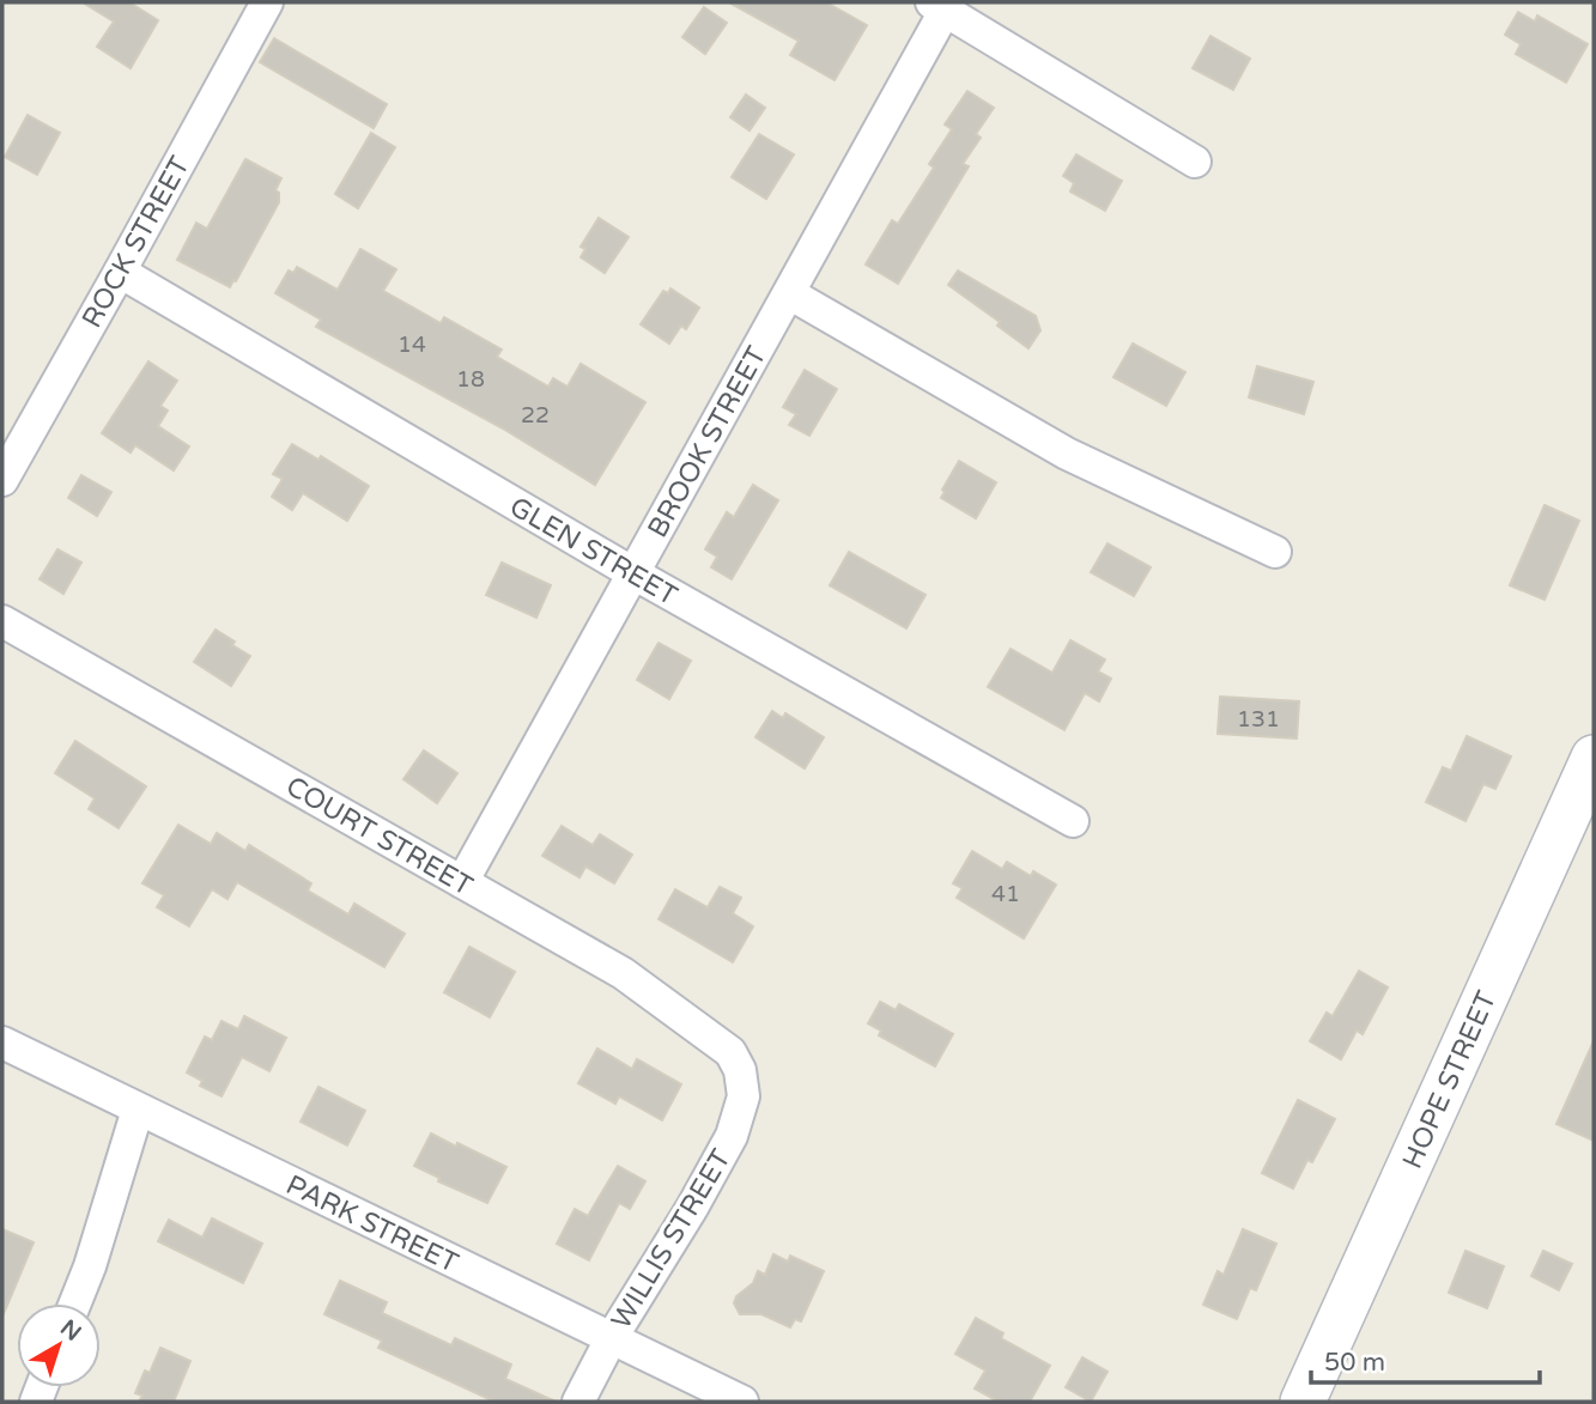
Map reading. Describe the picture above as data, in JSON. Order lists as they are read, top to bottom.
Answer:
{
  "streets": {
    "main road": ["HOPE STREET"],
    "street": [
      "ROCK STREET",
      "BROOK STREET",
      "GLEN STREET",
      "COURT STREET",
      "PARK STREET",
      "WILLIS STREET"
    ]
  },
  "crossings": [
    ["ROCK STREET", "GLEN STREET"],
    ["BROOK STREET", "GLEN STREET"],
    ["BROOK STREET", "COURT STREET"],
    ["COURT STREET", "WILLIS STREET"],
    ["PARK STREET", "WILLIS STREET"]
  ],
  "house_numbers": [
    "14",
    "18",
    "22",
    "131",
    "41"
  ],
  "scale_bar": "50 m",
  "north": "top right"
}
